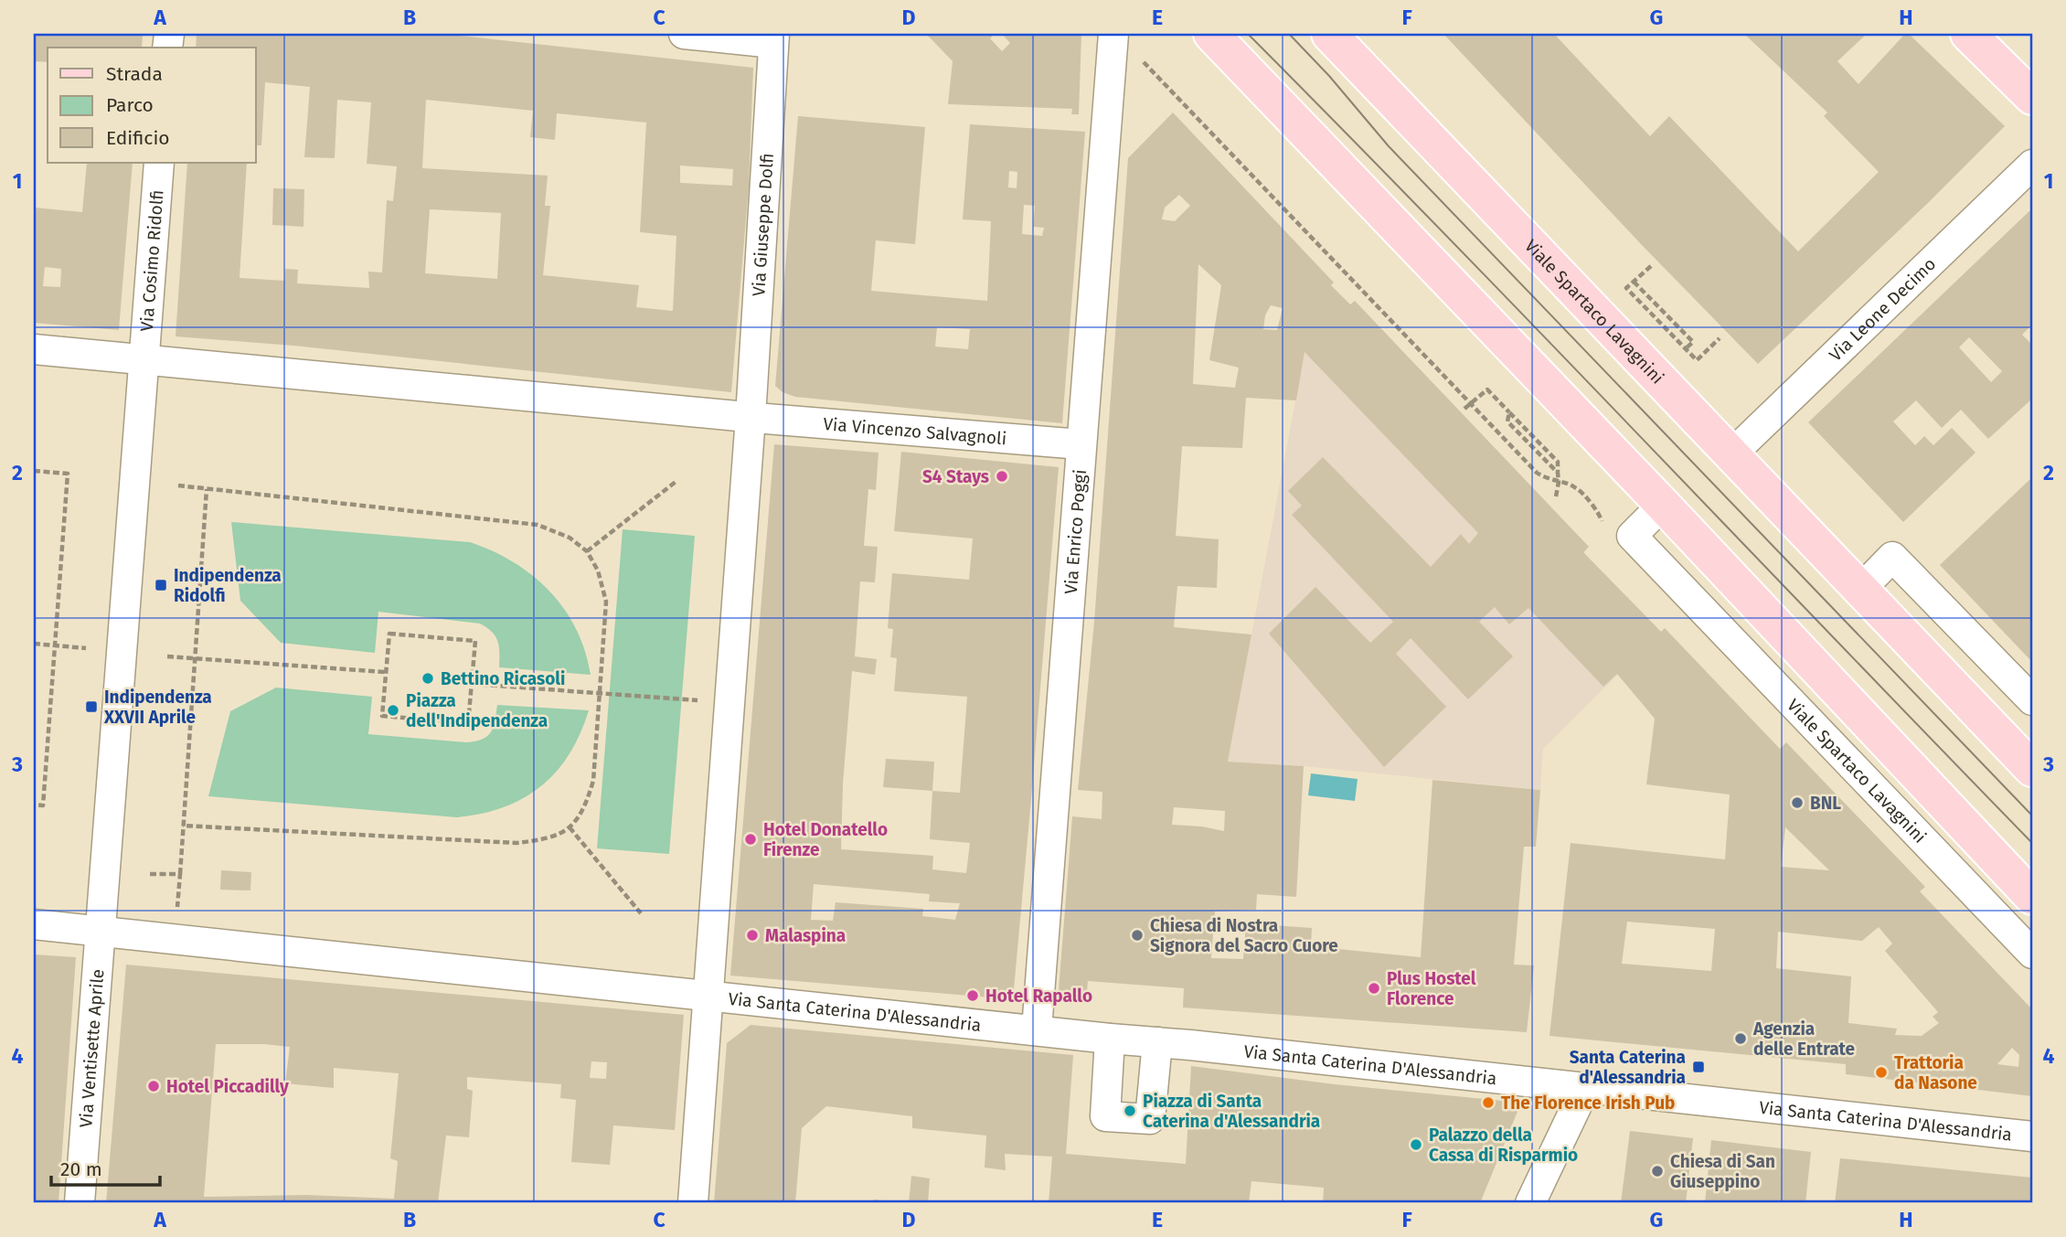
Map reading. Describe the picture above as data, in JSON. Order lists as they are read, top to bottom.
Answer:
{
  "streets": {
    "main road": ["Viale Spartaco Lavagnini"],
    "street": [
      "Via Giuseppe Dolfi",
      "Via Cosimo Ridolfi",
      "Via Leone Decimo",
      "Via Vincenzo Salvagnoli",
      "Via Enrico Poggi",
      "Via Santa Caterina D'Alessandria",
      "Via Ventisette Aprile"
    ]
  },
  "crossings": [
    ["Via Giuseppe Dolfi", "Via Vincenzo Salvagnoli"],
    ["Via Leone Decimo", "Viale Spartaco Lavagnini"],
    ["Via Vincenzo Salvagnoli", "Via Enrico Poggi"],
    ["Via Enrico Poggi", "Via Santa Caterina D'Alessandria"]
  ],
  "places": {
    "other": [
      "S4 Stays",
      "Bettino Ricasoli",
      "Piazza dell'Indipendenza",
      "BNL",
      "Hotel Donatello Firenze",
      "Malaspina",
      "Chiesa di Nostra Signora del Sacro Cuore",
      "Plus Hostel Florence",
      "Hotel Rapallo",
      "Agenzia delle Entrate",
      "Trattoria da Nasone",
      "Hotel Piccadilly",
      "The Florence Irish Pub",
      "Piazza di Santa Caterina d'Alessandria",
      "Palazzo della Cassa di Risparmio",
      "Chiesa di San Giuseppino"
    ],
    "transit": ["Indipendenza Ridolfi", "Indipendenza XXVII Aprile", "Santa Caterina d'Alessandria"]
  },
  "legend": ["Strada", "Parco", "Edificio"],
  "scale_bar": "20 m",
  "grid": {
    "columns": [
      "A",
      "B",
      "C",
      "D",
      "E",
      "F",
      "G",
      "H"
    ],
    "rows": [
      "1",
      "2",
      "3",
      "4"
    ]
  }
}
